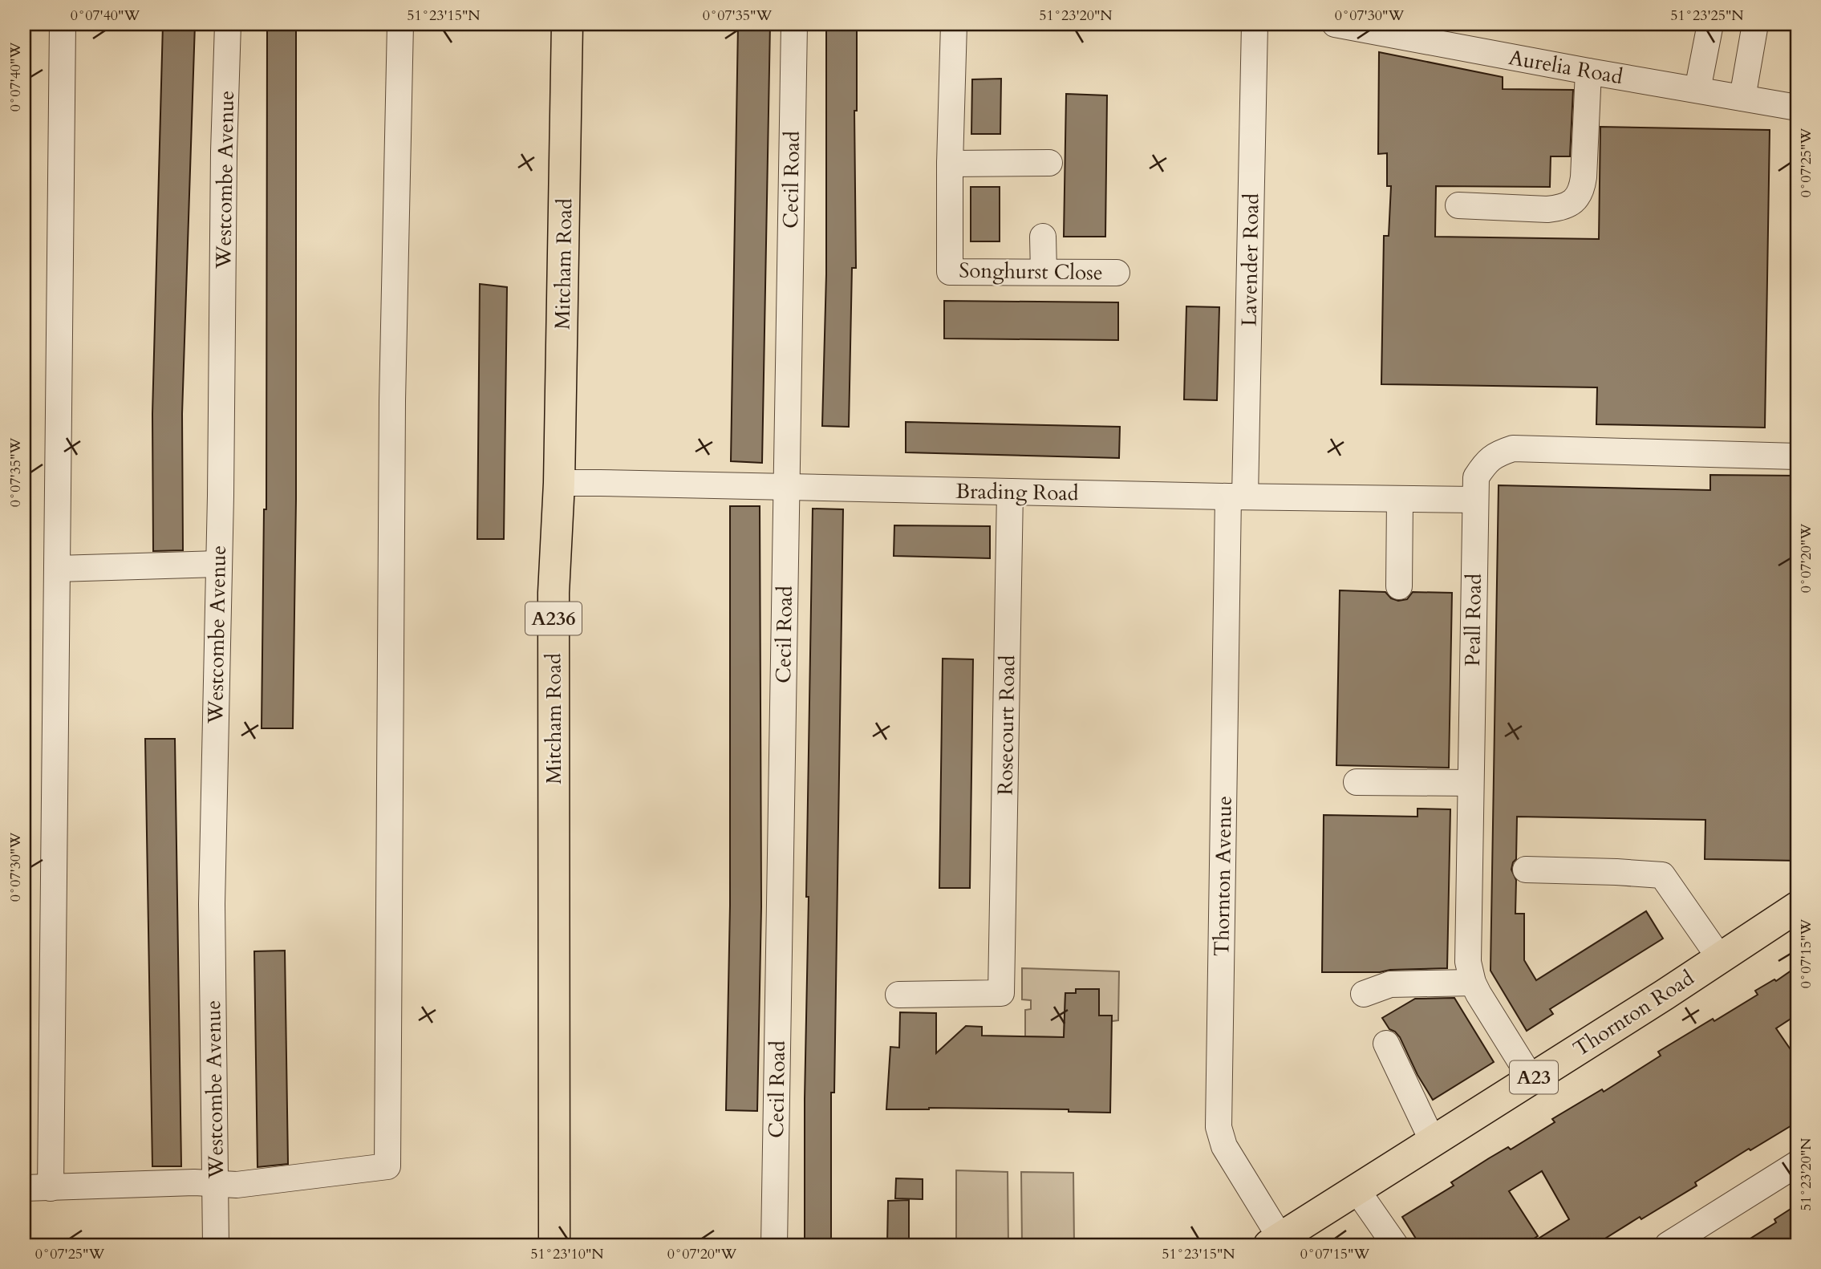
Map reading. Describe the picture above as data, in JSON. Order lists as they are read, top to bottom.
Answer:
{
  "streets": {
    "main road": [
      "Mitcham Road",
      "A236",
      "Thornton Road",
      "A23"
    ],
    "street": [
      "Aurelia Road",
      "Westcombe Avenue",
      "Cecil Road",
      "Lavender Road",
      "Songhurst Close",
      "Brading Road",
      "Peall Road",
      "Rosecourt Road",
      "Thornton Avenue"
    ]
  },
  "crossings": [
    ["Cecil Road", "Brading Road"],
    ["Lavender Road", "Brading Road"],
    ["Lavender Road", "Thornton Avenue"],
    ["Mitcham Road", "Brading Road"],
    ["Brading Road", "Peall Road"],
    ["Brading Road", "Rosecourt Road"],
    ["Brading Road", "Thornton Avenue"],
    ["Peall Road", "Thornton Road"],
    ["Thornton Avenue", "Thornton Road"]
  ],
  "coordinates": [
    "0°07'40\"W",
    "51°23'15\"N",
    "0°07'35\"W",
    "51°23'20\"N",
    "0°07'30\"W",
    "51°23'25\"N",
    "0°07'25\"W",
    "0°07'20\"W",
    "0°07'15\"W",
    "51°23'10\"N"
  ]
}
